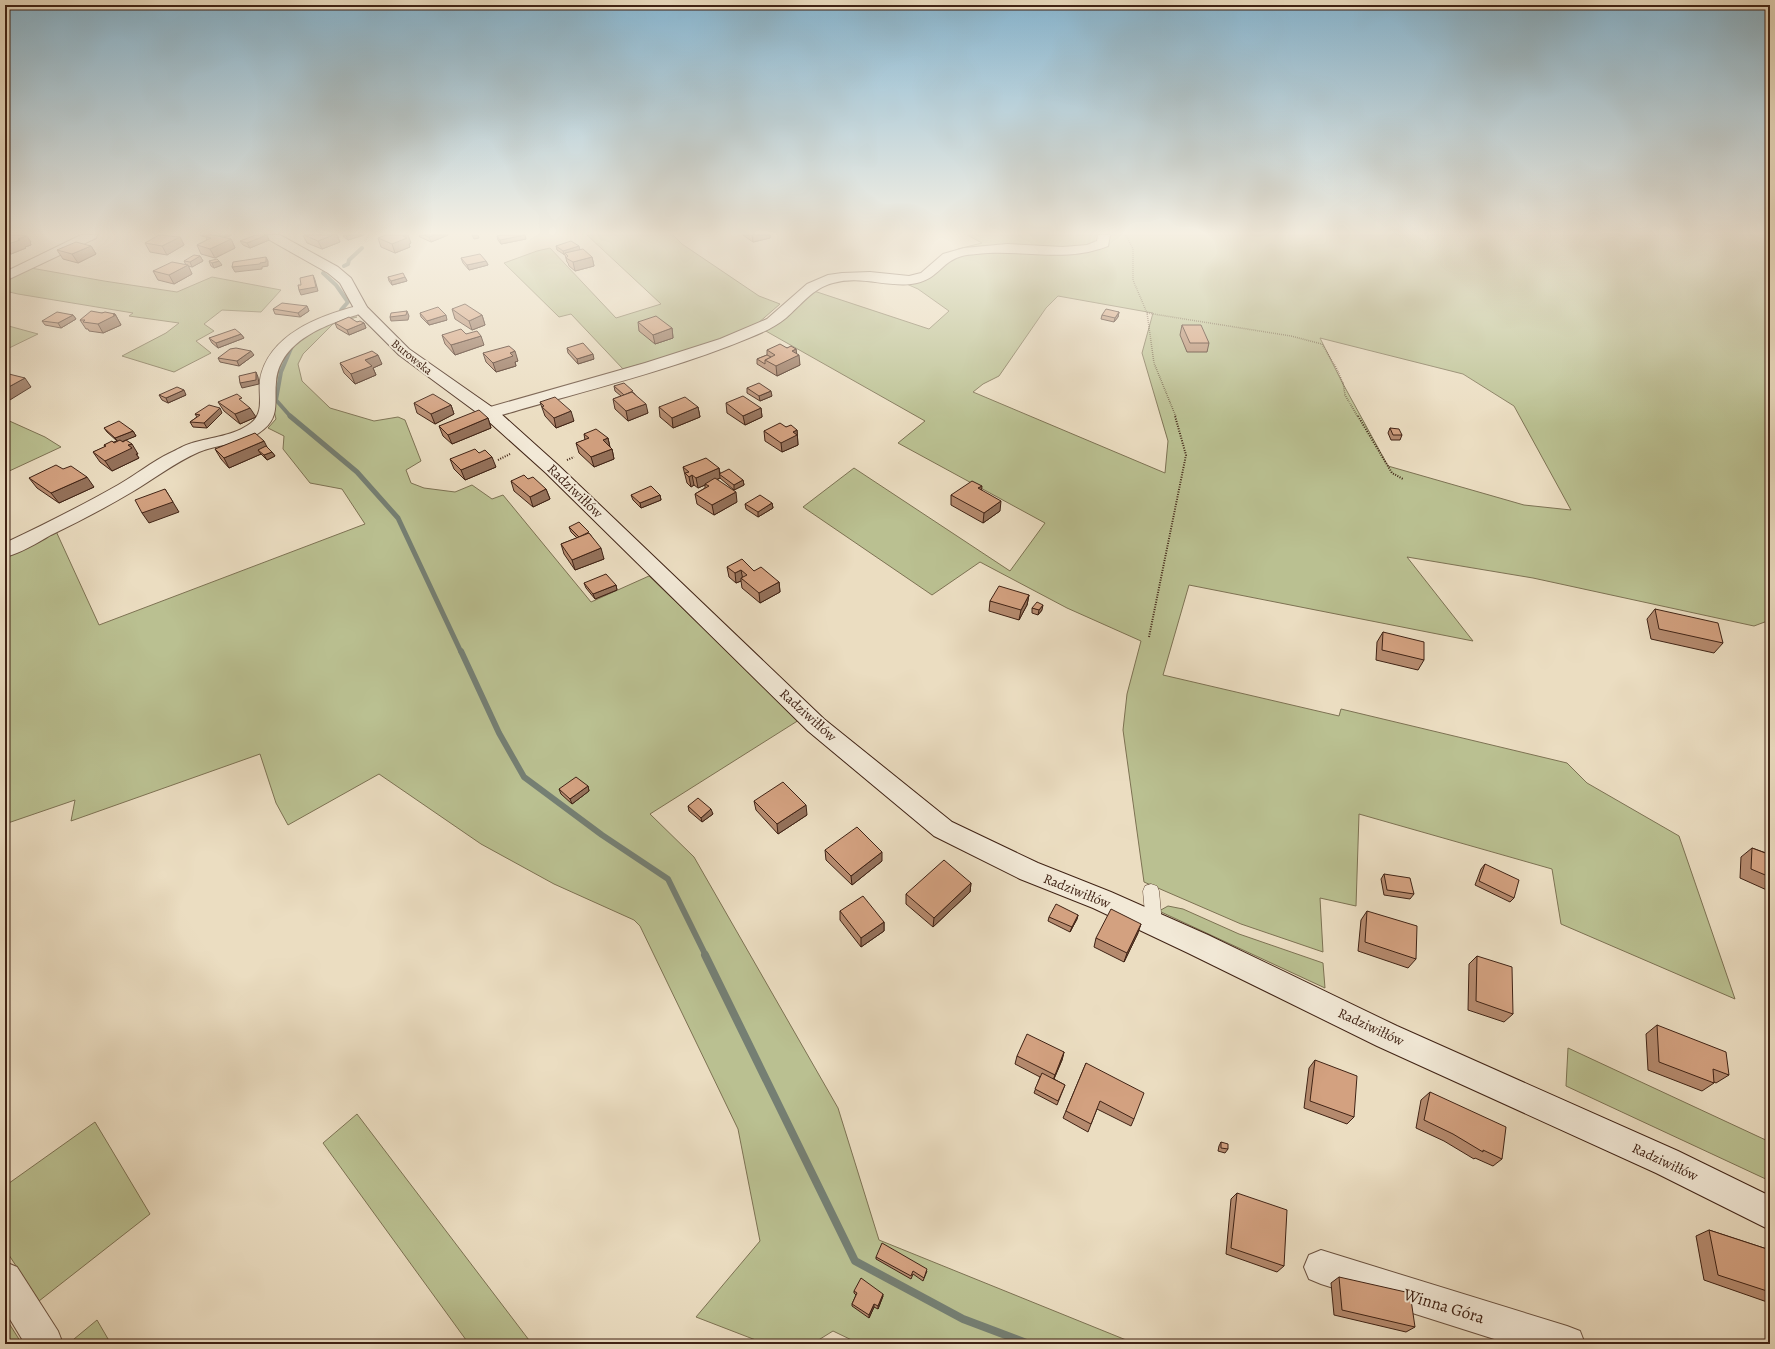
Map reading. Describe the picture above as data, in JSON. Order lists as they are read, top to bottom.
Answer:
{
  "streets": {
    "street": ["Burowska", "Radziwiłłów", "Winna Góra"]
  },
  "crossings": [
    ["Burowska", "Radziwiłłów"]
  ]
}
